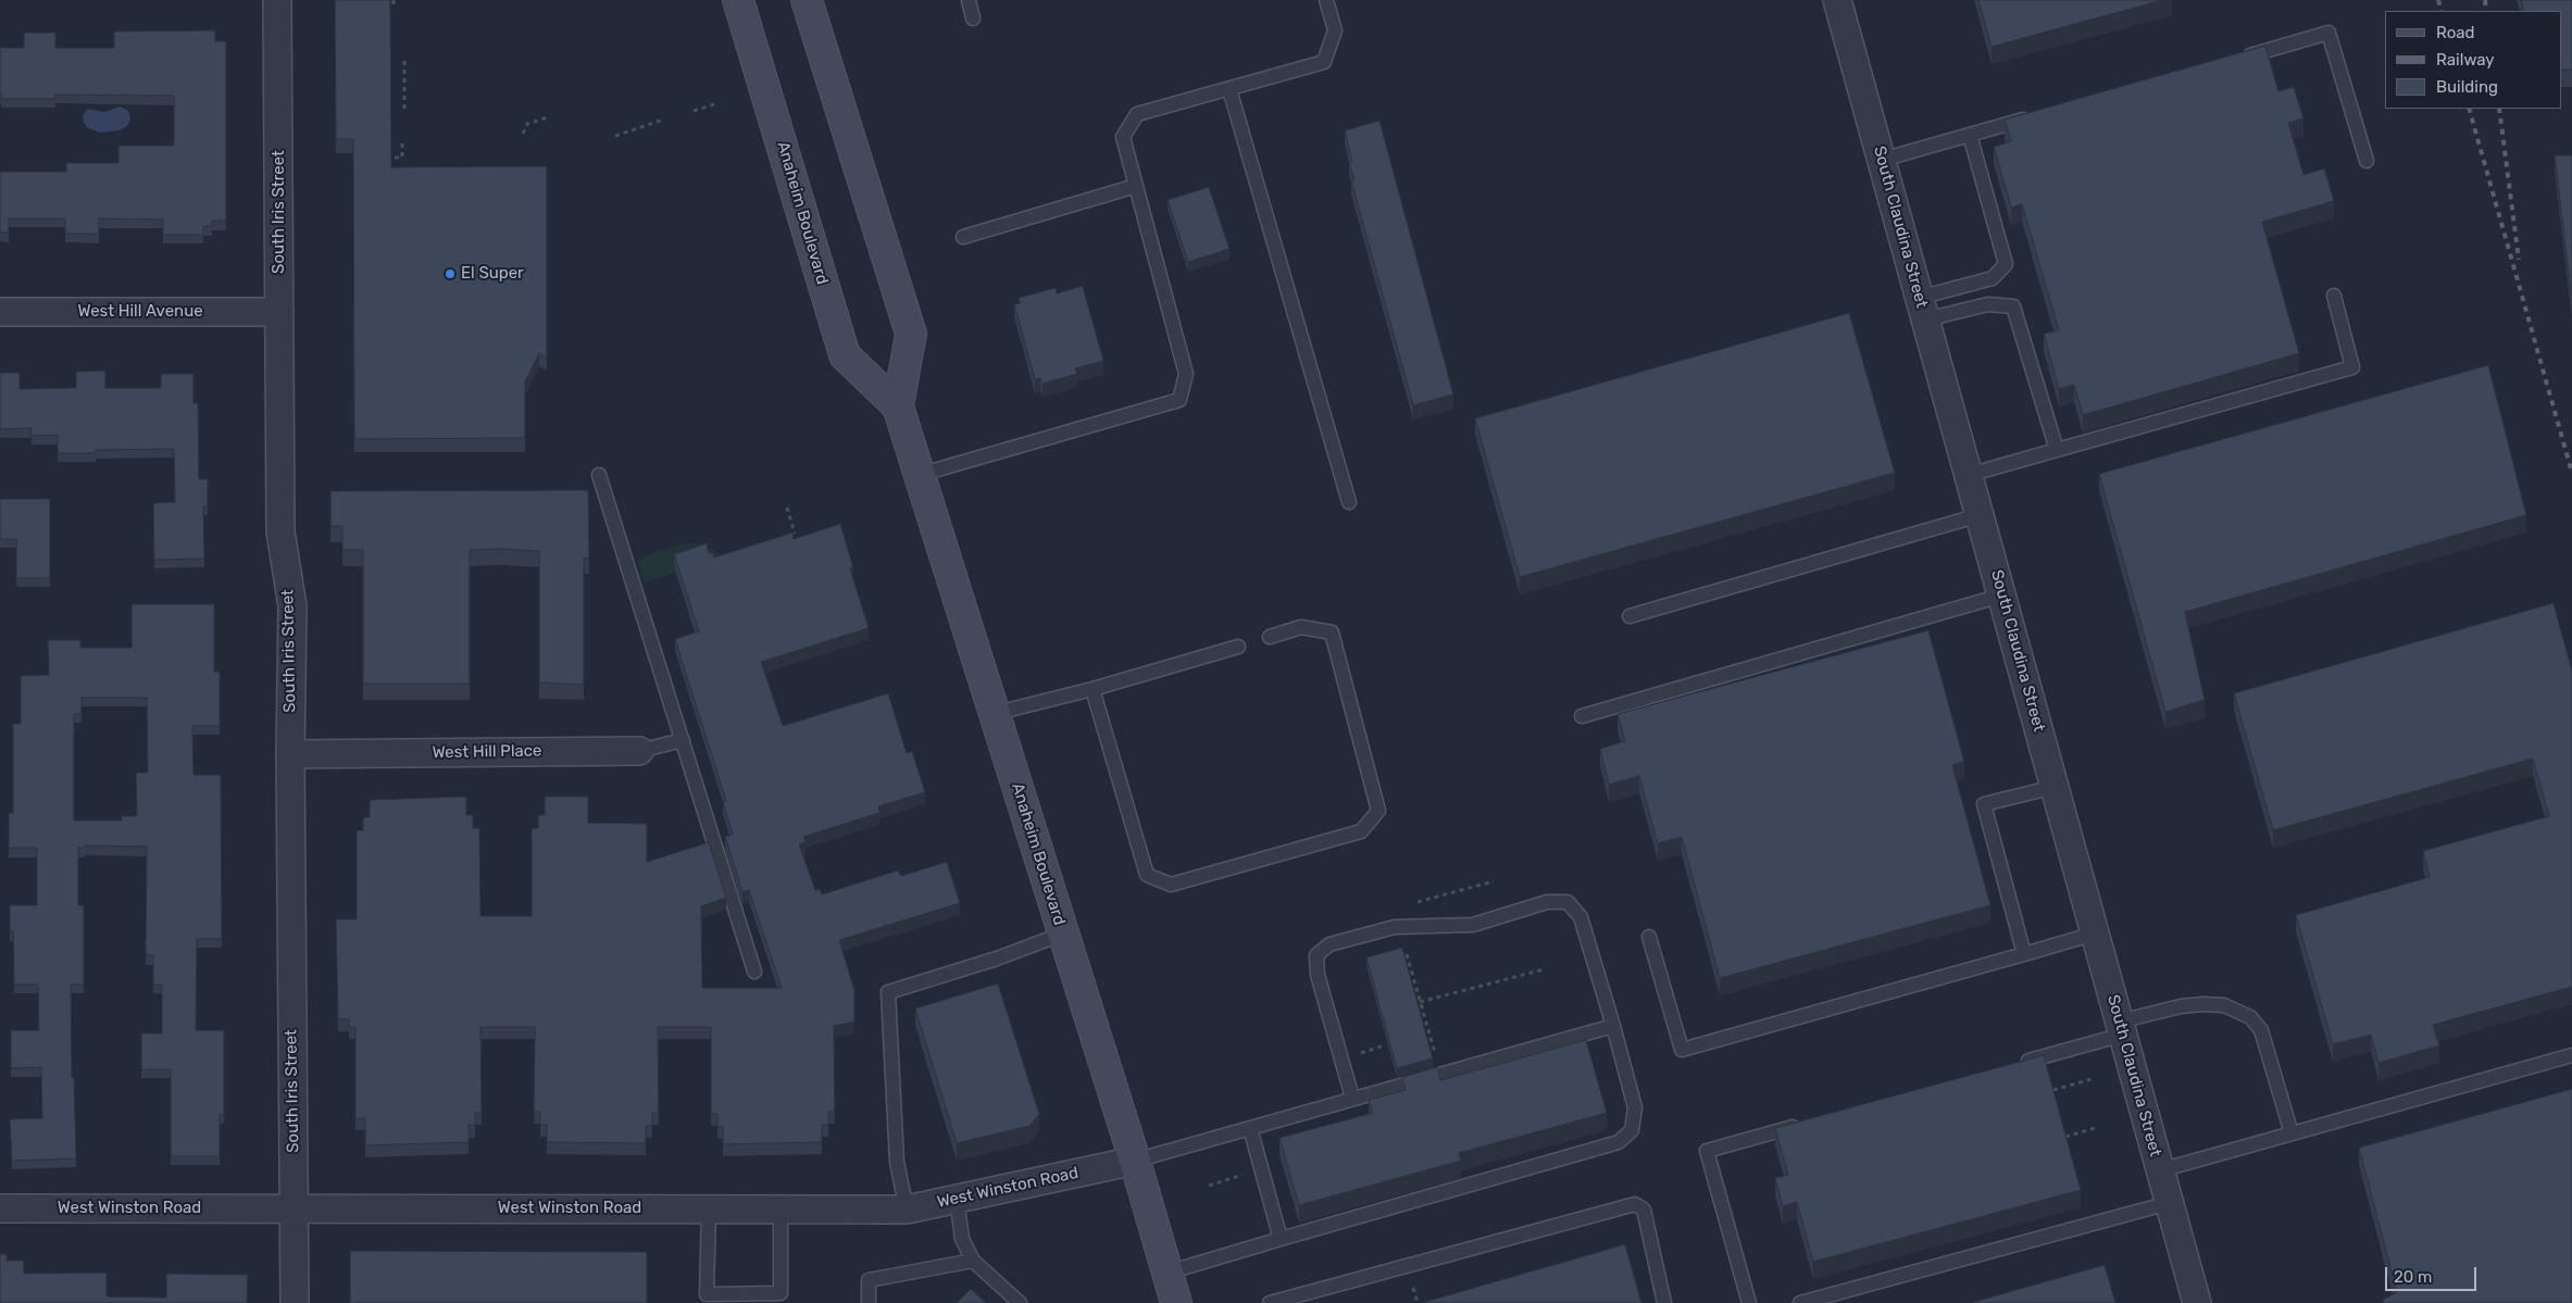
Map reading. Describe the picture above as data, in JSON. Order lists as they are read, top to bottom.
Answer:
{
  "streets": {
    "main road": ["Anaheim Boulevard"],
    "street": [
      "South Iris Street",
      "South Claudina Street",
      "West Hill Avenue",
      "West Hill Place",
      "West Winston Road"
    ]
  },
  "crossings": [
    ["South Iris Street", "West Hill Avenue"],
    ["South Iris Street", "West Hill Place"],
    ["South Iris Street", "West Winston Road"],
    ["Anaheim Boulevard", "West Winston Road"]
  ],
  "places": ["El Super"],
  "legend": ["Road", "Railway", "Building"],
  "scale_bar": "20 m"
}
